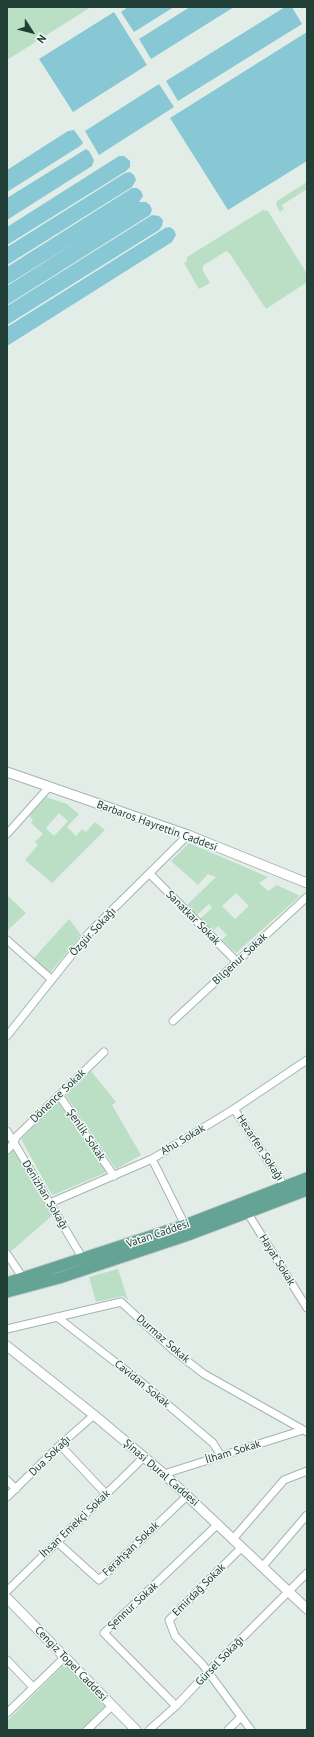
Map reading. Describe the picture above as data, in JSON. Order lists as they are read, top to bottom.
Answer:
{
  "streets": {
    "main road": ["Vatan Caddesi"],
    "street": [
      "Barbaros Hayrettin Caddesi",
      "Sanatkar Sokak",
      "Özgür Sokağı",
      "Bilgenur Sokak",
      "Dönence Sokak",
      "Şenlik Sokak",
      "Ahu Sokak",
      "Hezarfen Sokağı",
      "Denizhan Sokağı",
      "Hayat Sokak",
      "Durmaz Sokak",
      "Cavidan Sokak",
      "İlham Sokak",
      "Dua Sokağı",
      "Şinasi Dural Caddesi",
      "İhsan Emekçi Sokak",
      "Ferahşan Sokak",
      "Emirdağ Sokak",
      "Şennur Sokak",
      "Gürsel Sokağı",
      "Cengiz Topel Caddesi"
    ]
  },
  "crossings": [
    ["Barbaros Hayrettin Caddesi", "Özgür Sokağı"],
    ["Sanatkar Sokak", "Özgür Sokağı"],
    ["Sanatkar Sokak", "Bilgenur Sokak"],
    ["Dönence Sokak", "Şenlik Sokak"],
    ["Dönence Sokak", "Denizhan Sokağı"],
    ["Şenlik Sokak", "Ahu Sokak"],
    ["Ahu Sokak", "Hezarfen Sokağı"],
    ["Ahu Sokak", "Denizhan Sokağı"],
    ["Hezarfen Sokağı", "Vatan Caddesi"],
    ["Denizhan Sokağı", "Vatan Caddesi"],
    ["Vatan Caddesi", "Hayat Sokak"],
    ["Durmaz Sokak", "Cavidan Sokak"],
    ["Durmaz Sokak", "İlham Sokak"],
    ["Cavidan Sokak", "İlham Sokak"],
    ["İlham Sokak", "Şinasi Dural Caddesi"],
    ["Dua Sokağı", "Şinasi Dural Caddesi"],
    ["Şinasi Dural Caddesi", "İhsan Emekçi Sokak"],
    ["Şinasi Dural Caddesi", "Ferahşan Sokak"],
    ["Şinasi Dural Caddesi", "Emirdağ Sokak"],
    ["Şinasi Dural Caddesi", "Şennur Sokak"],
    ["Şinasi Dural Caddesi", "Gürsel Sokağı"],
    ["İhsan Emekçi Sokak", "Ferahşan Sokak"],
    ["Emirdağ Sokak", "Gürsel Sokağı"],
    ["Şennur Sokak", "Gürsel Sokağı"]
  ],
  "north": "bottom right"
}
